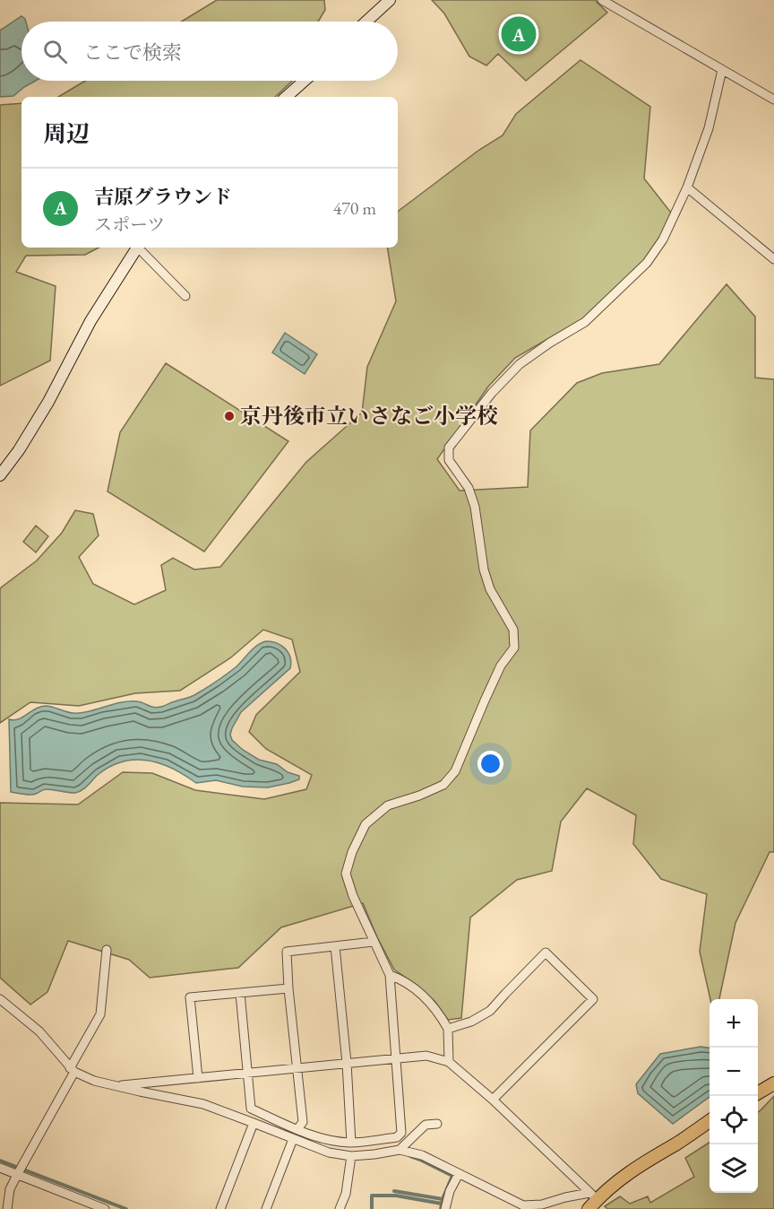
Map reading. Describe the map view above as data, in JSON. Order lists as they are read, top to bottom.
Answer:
{
  "places": ["京丹後市立いさなご小学校"],
  "page": {
    "pins": "A",
    "search": "ここで検索",
    "heading": "周辺",
    "list": [
      {
        "mark": "A",
        "name": "吉原グラウンド",
        "note": "スポーツ",
        "value": "470 m"
      }
    ],
    "map_buttons": ["+", "−"]
  }
}
